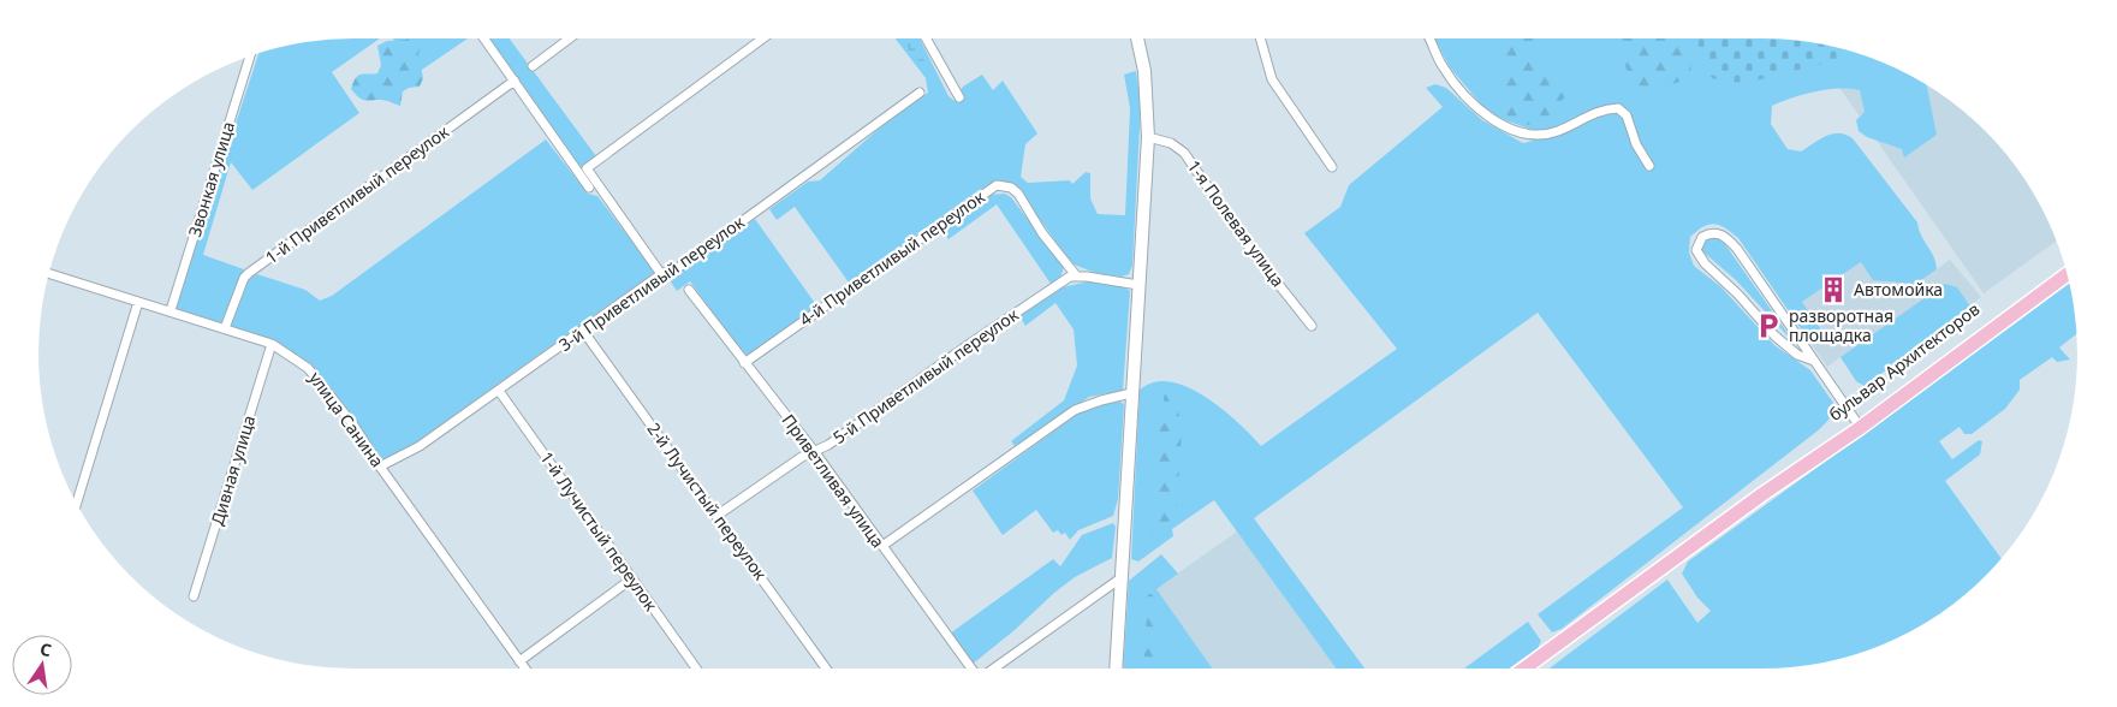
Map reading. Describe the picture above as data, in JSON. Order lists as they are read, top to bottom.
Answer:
{
  "streets": {
    "main road": ["бульвар Архитекторов"],
    "street": [
      "Звонкая улица",
      "1-й Приветливый переулок",
      "1-я Полевая улица",
      "4-й Приветливый переулок",
      "3-й Приветливый переулок",
      "5-й Приветливый переулок",
      "улица Санина",
      "Дивная улица",
      "Приветливая улица",
      "2-й Лучистый переулок",
      "1-й Лучистый переулок"
    ]
  },
  "crossings": [
    ["Звонкая улица", "улица Санина"],
    ["1-й Приветливый переулок", "улица Санина"],
    ["4-й Приветливый переулок", "5-й Приветливый переулок"],
    ["4-й Приветливый переулок", "Приветливая улица"],
    ["3-й Приветливый переулок", "улица Санина"],
    ["3-й Приветливый переулок", "2-й Лучистый переулок"],
    ["3-й Приветливый переулок", "1-й Лучистый переулок"],
    ["5-й Приветливый переулок", "Приветливая улица"],
    ["5-й Приветливый переулок", "2-й Лучистый переулок"],
    ["улица Санина", "Дивная улица"]
  ],
  "places": {
    "building": ["Автомойка"],
    "parking": ["разворотная площадка"]
  },
  "north": "top"
}
